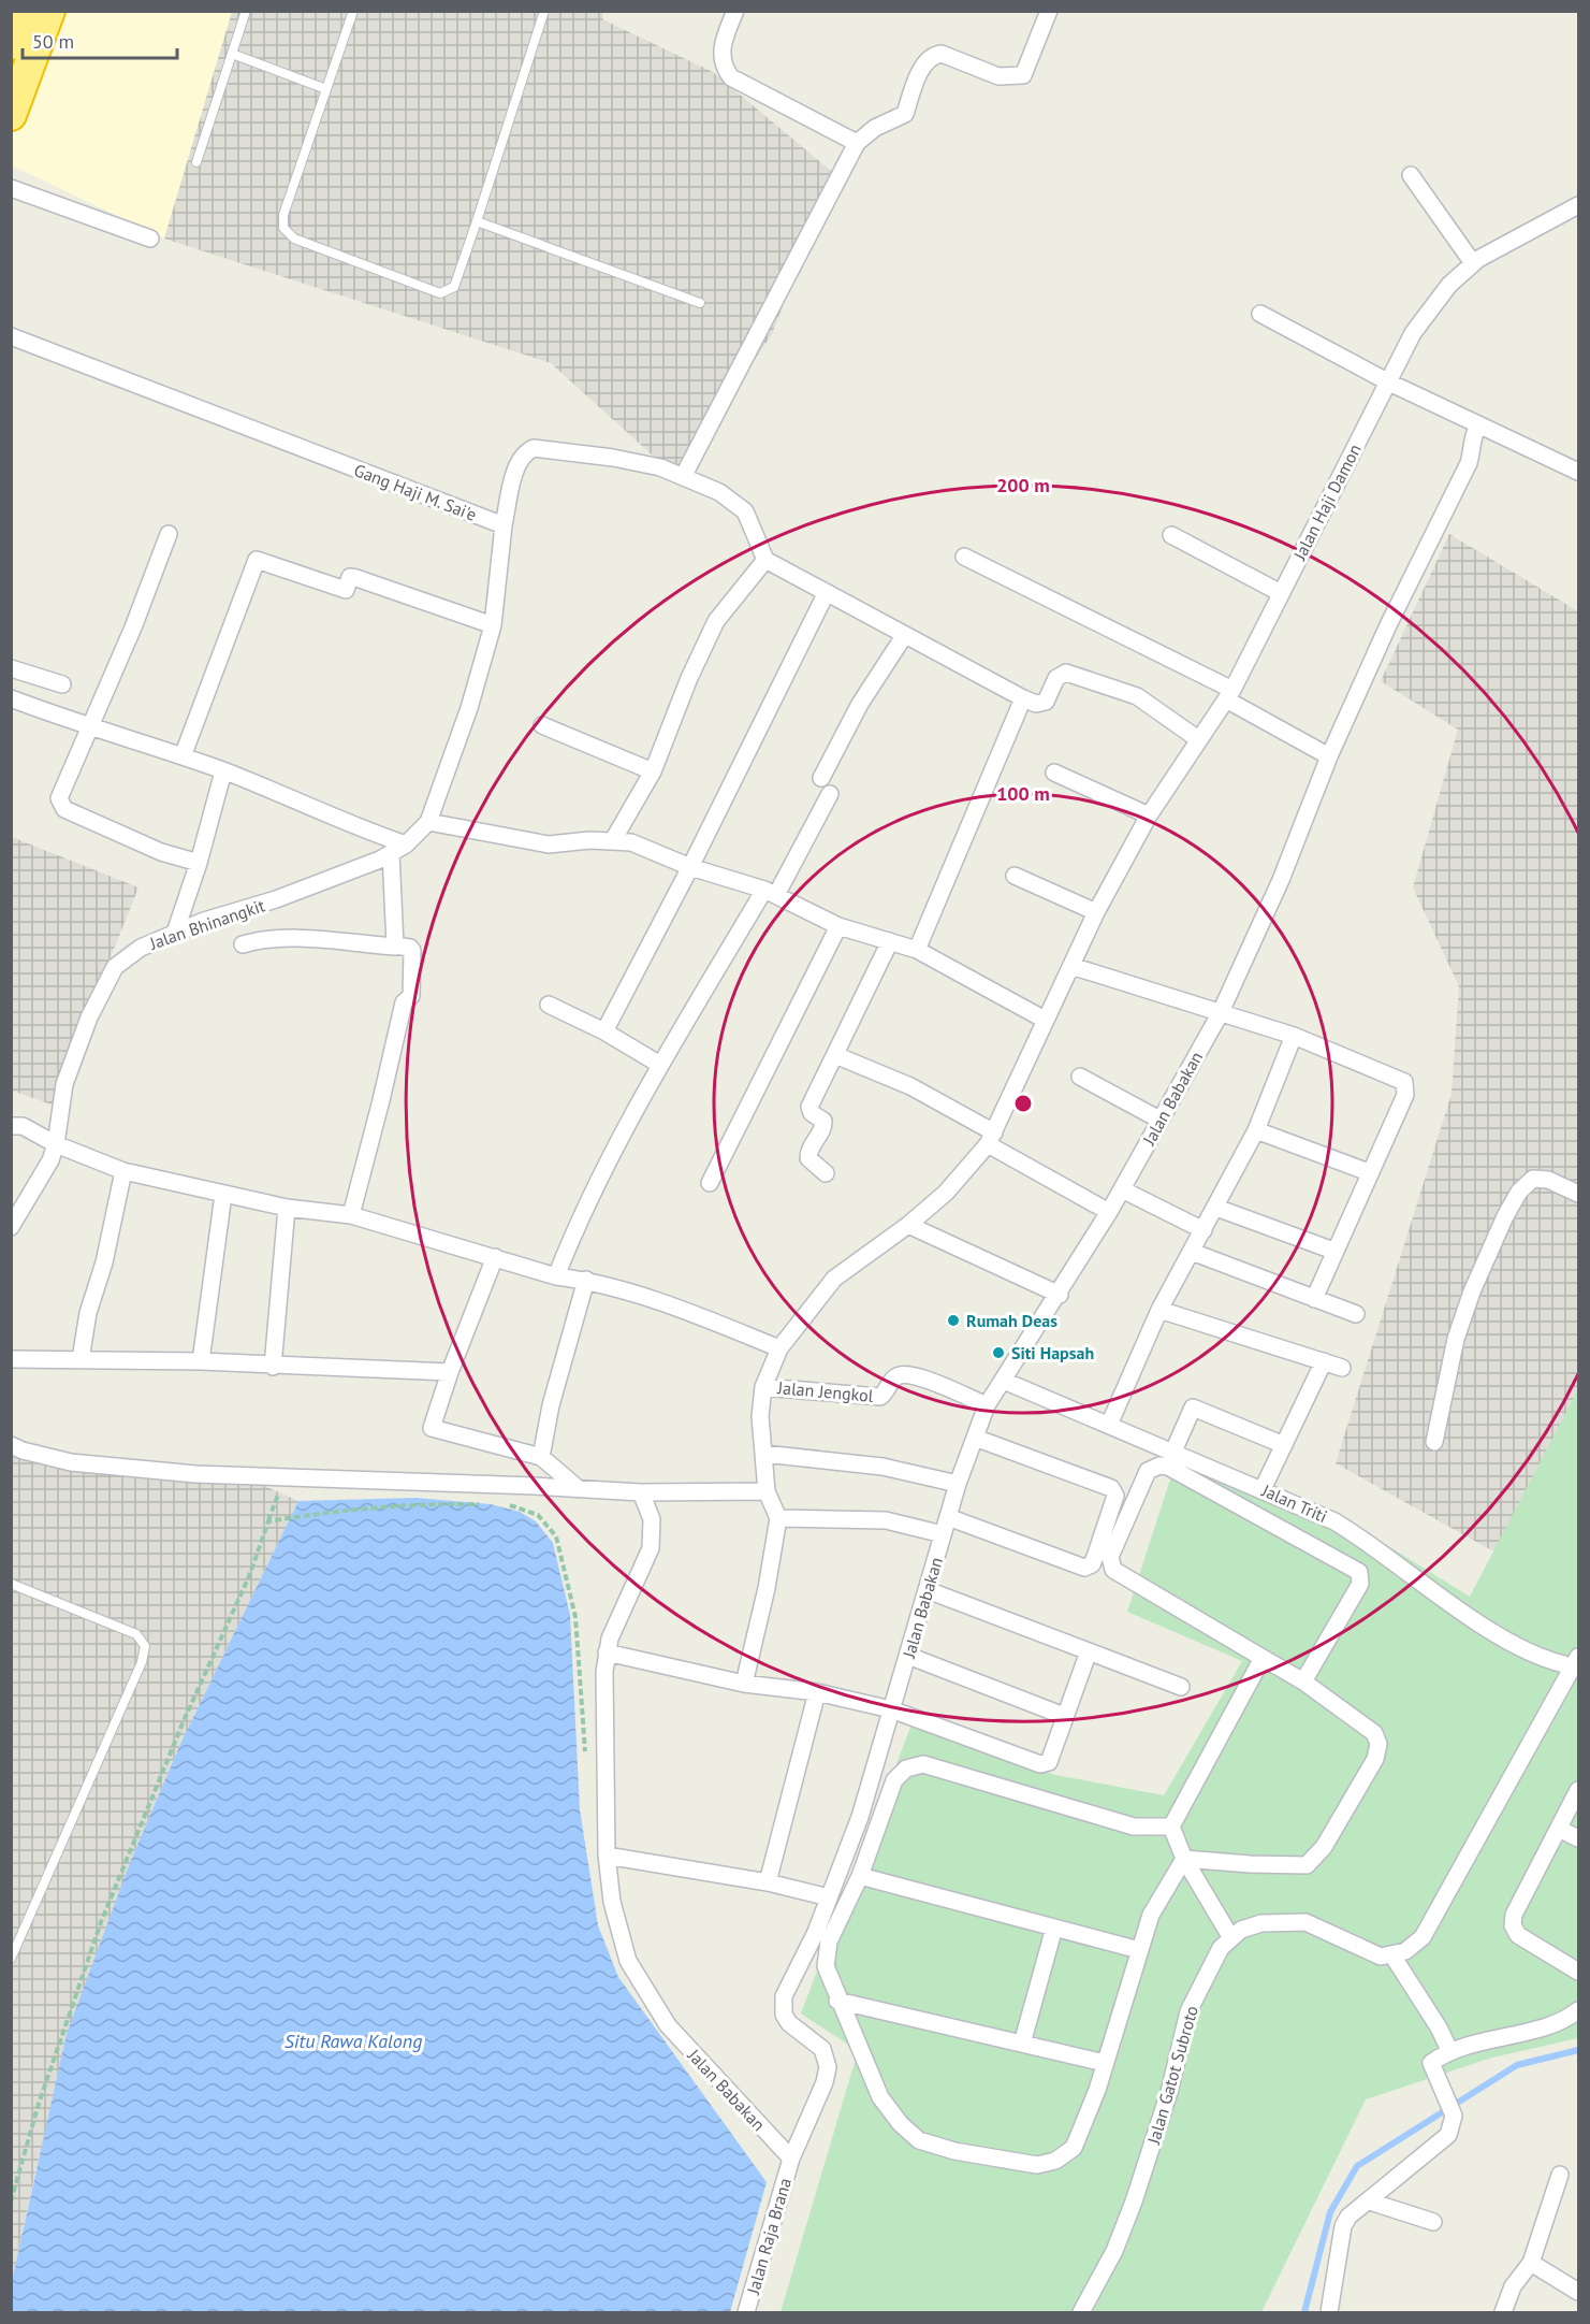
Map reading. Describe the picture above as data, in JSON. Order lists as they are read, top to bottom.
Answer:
{
  "streets": {
    "street": [
      "Gang Haji M. Sai'e",
      "Jalan Haji Damon",
      "Jalan Bhinangkit",
      "Jalan Babakan",
      "Jalan Jengkol",
      "Jalan Triti",
      "Jalan Gatot Subroto",
      "Jalan Raja Brana"
    ]
  },
  "crossings": [
    ["Jalan Babakan", "Jalan Jengkol"],
    ["Jalan Babakan", "Jalan Triti"],
    ["Jalan Babakan", "Jalan Raja Brana"]
  ],
  "water": ["Situ Rawa Kalong"],
  "places": ["Rumah Deas", "Siti Hapsah"],
  "scale_bar": "50 m",
  "rings": ["200 m", "100 m"]
}
